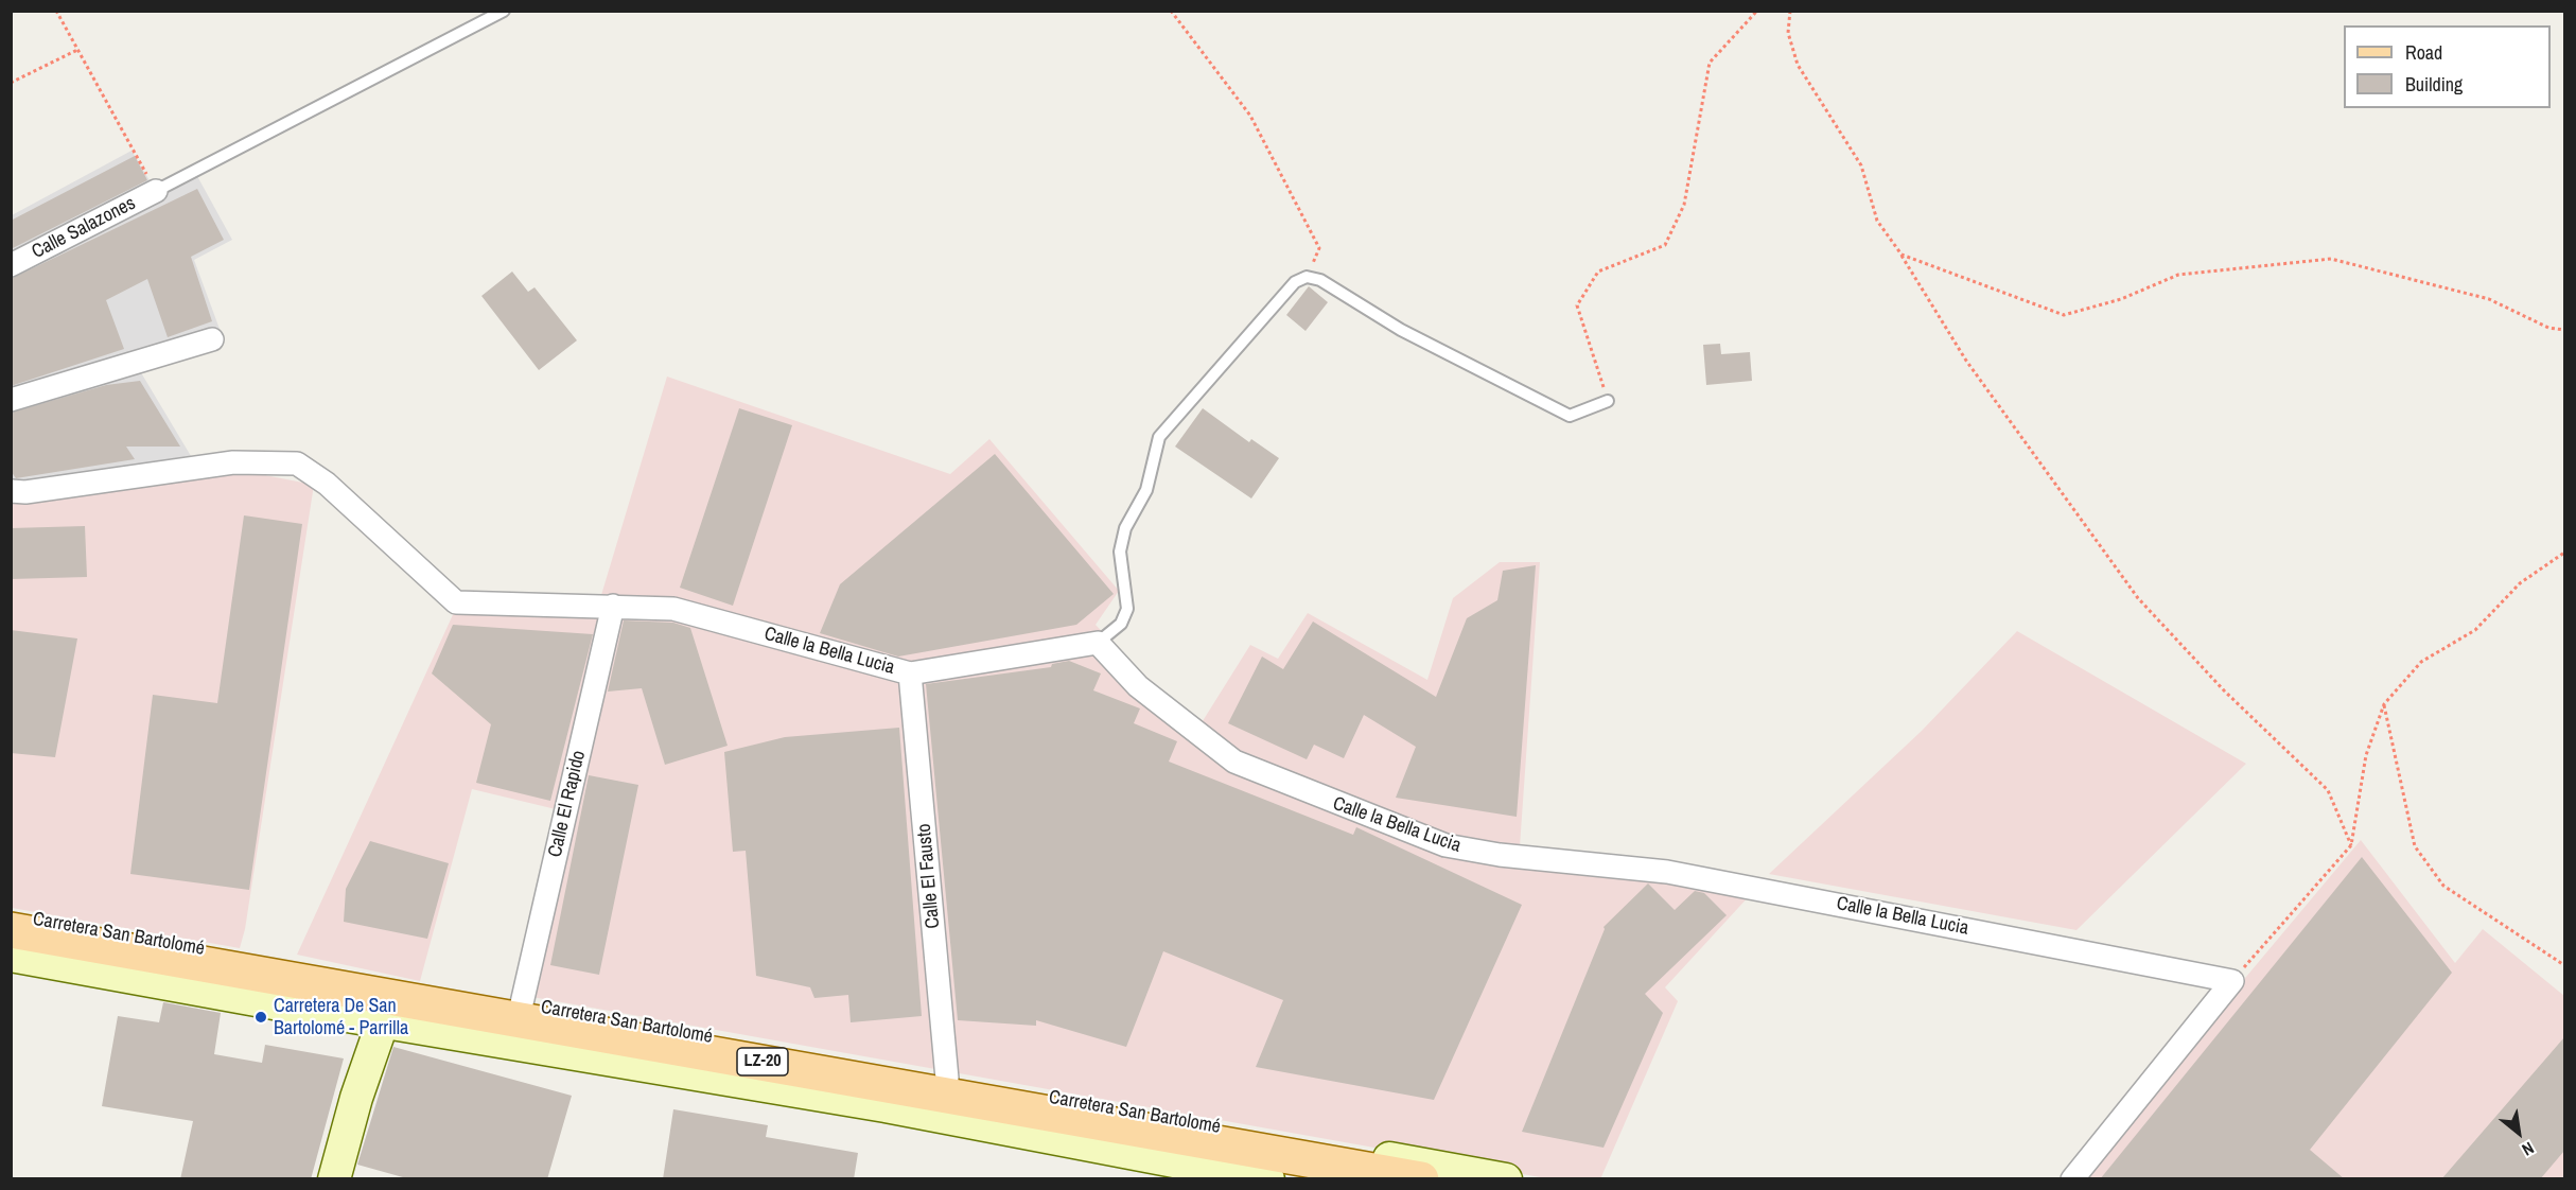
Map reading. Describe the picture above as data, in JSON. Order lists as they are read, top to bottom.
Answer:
{
  "streets": {
    "main road": ["Carretera San Bartolomé", "LZ-20"],
    "street": [
      "Calle Salazones",
      "Calle la Bella Lucia",
      "Calle El Rapido",
      "Calle El Fausto"
    ]
  },
  "crossings": [
    ["Calle la Bella Lucia", "Calle El Rapido"],
    ["Calle la Bella Lucia", "Calle El Fausto"],
    ["Calle El Rapido", "Carretera San Bartolomé"],
    ["Calle El Fausto", "Carretera San Bartolomé"]
  ],
  "places": ["Carretera De San Bartolomé - Parrilla"],
  "legend": ["Road", "Building"],
  "north": "bottom right"
}
